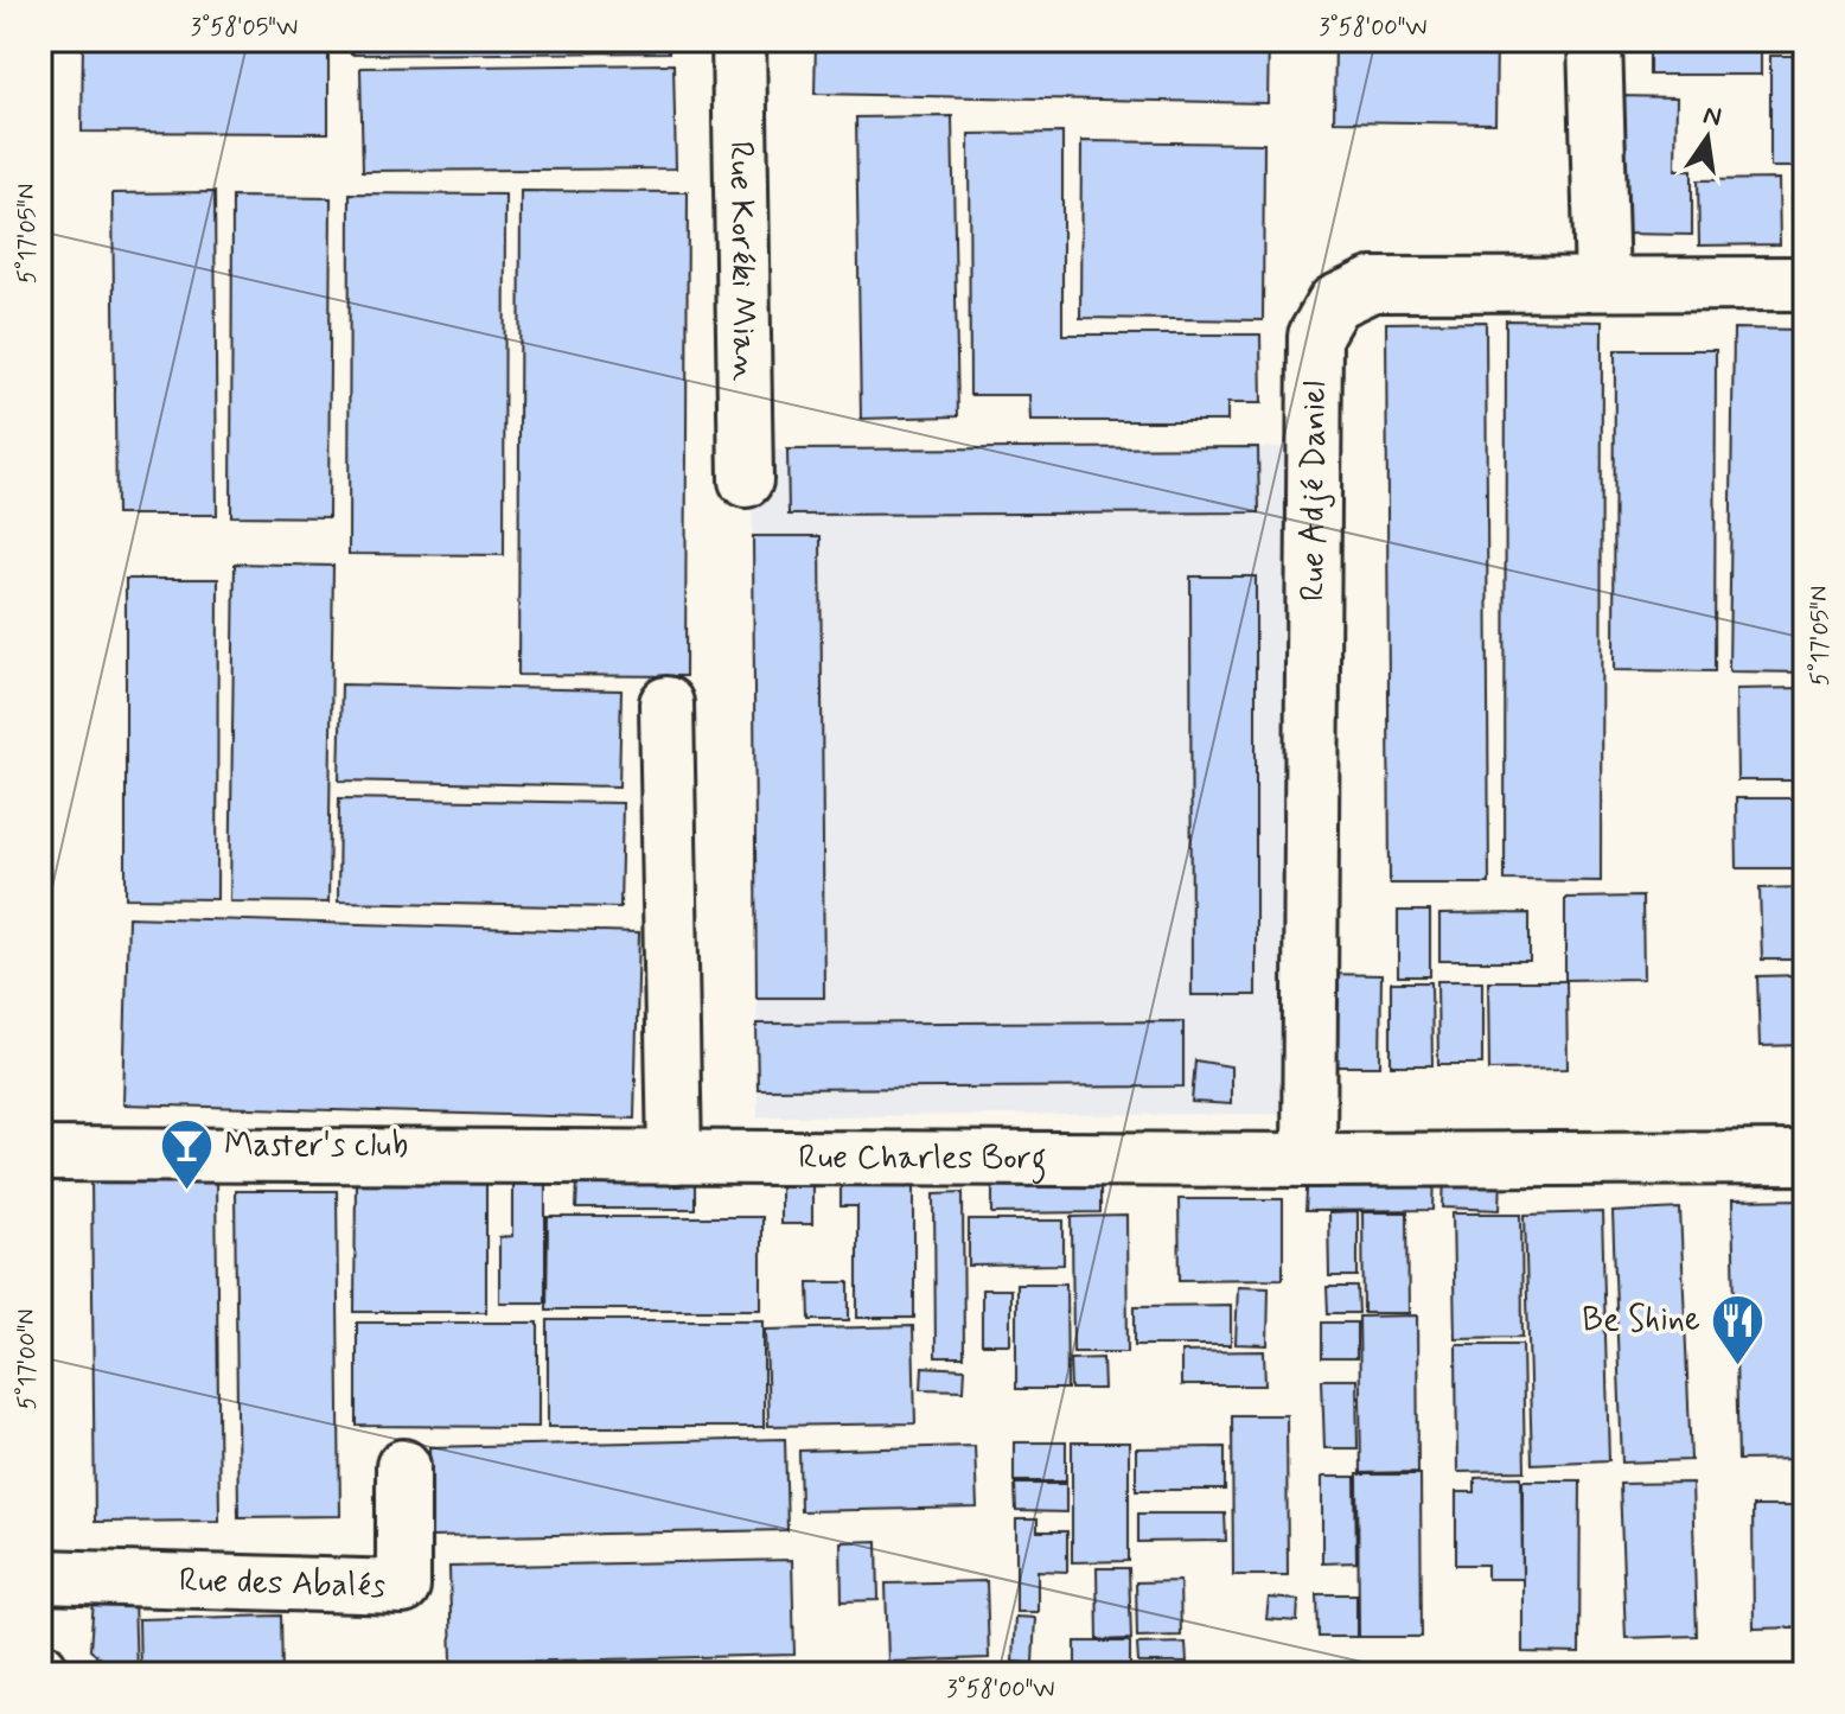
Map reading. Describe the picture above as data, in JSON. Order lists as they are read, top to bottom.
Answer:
{
  "streets": {
    "street": [
      "Rue Koréki Mian",
      "Rue Adjé Daniel",
      "Rue Charles Borg",
      "Rue des Abalés"
    ]
  },
  "crossings": [
    ["Rue Adjé Daniel", "Rue Charles Borg"]
  ],
  "places": {
    "bar": ["Master's club"],
    "restaurant": ["Be Shine"]
  },
  "north": "top",
  "coordinates": [
    "3°58'05\"W",
    "3°58'00\"W",
    "5°17'05\"N",
    "5°17'00\"N"
  ]
}
